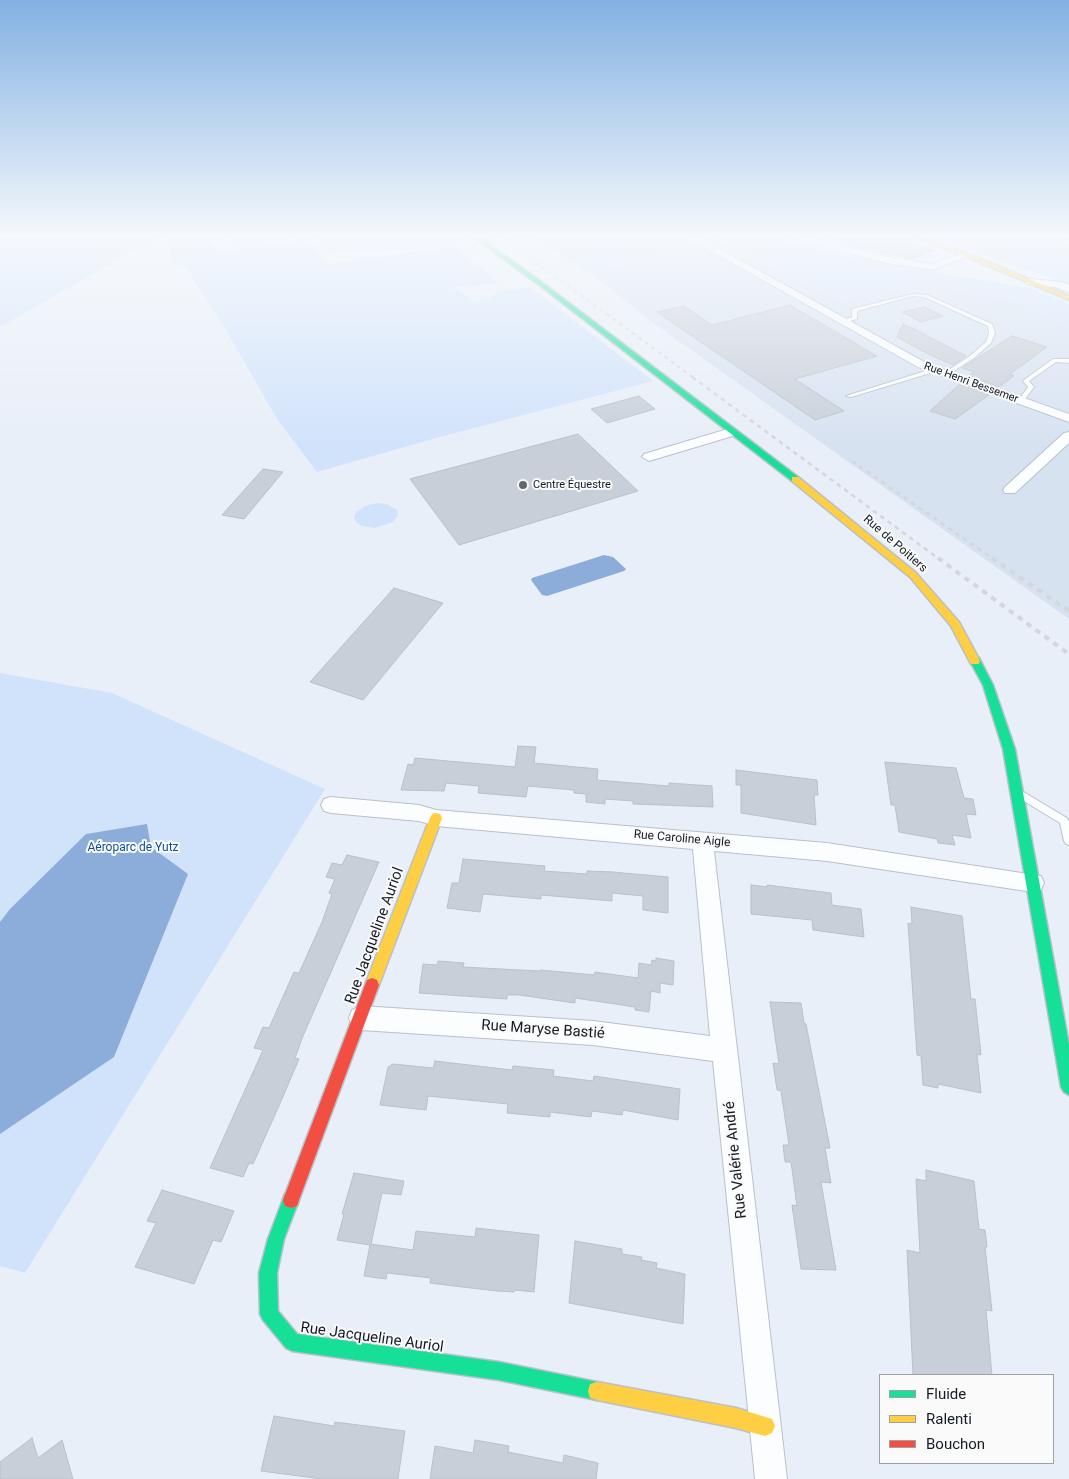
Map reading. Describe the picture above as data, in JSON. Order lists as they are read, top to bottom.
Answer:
{
  "streets": {
    "street": [
      "Rue Henri Bessemer",
      "Rue de Poitiers",
      "Rue Caroline Aigle",
      "Rue Jacqueline Auriol",
      "Rue Maryse Bastié",
      "Rue Valérie André"
    ]
  },
  "crossings": [
    ["Rue de Poitiers", "Rue Caroline Aigle"],
    ["Rue Caroline Aigle", "Rue Jacqueline Auriol"],
    ["Rue Caroline Aigle", "Rue Valérie André"],
    ["Rue Jacqueline Auriol", "Rue Maryse Bastié"],
    ["Rue Jacqueline Auriol", "Rue Valérie André"],
    ["Rue Maryse Bastié", "Rue Valérie André"]
  ],
  "parks": ["Aéroparc de Yutz"],
  "places": ["Centre Équestre"],
  "legend": ["Fluide", "Ralenti", "Bouchon"]
}
